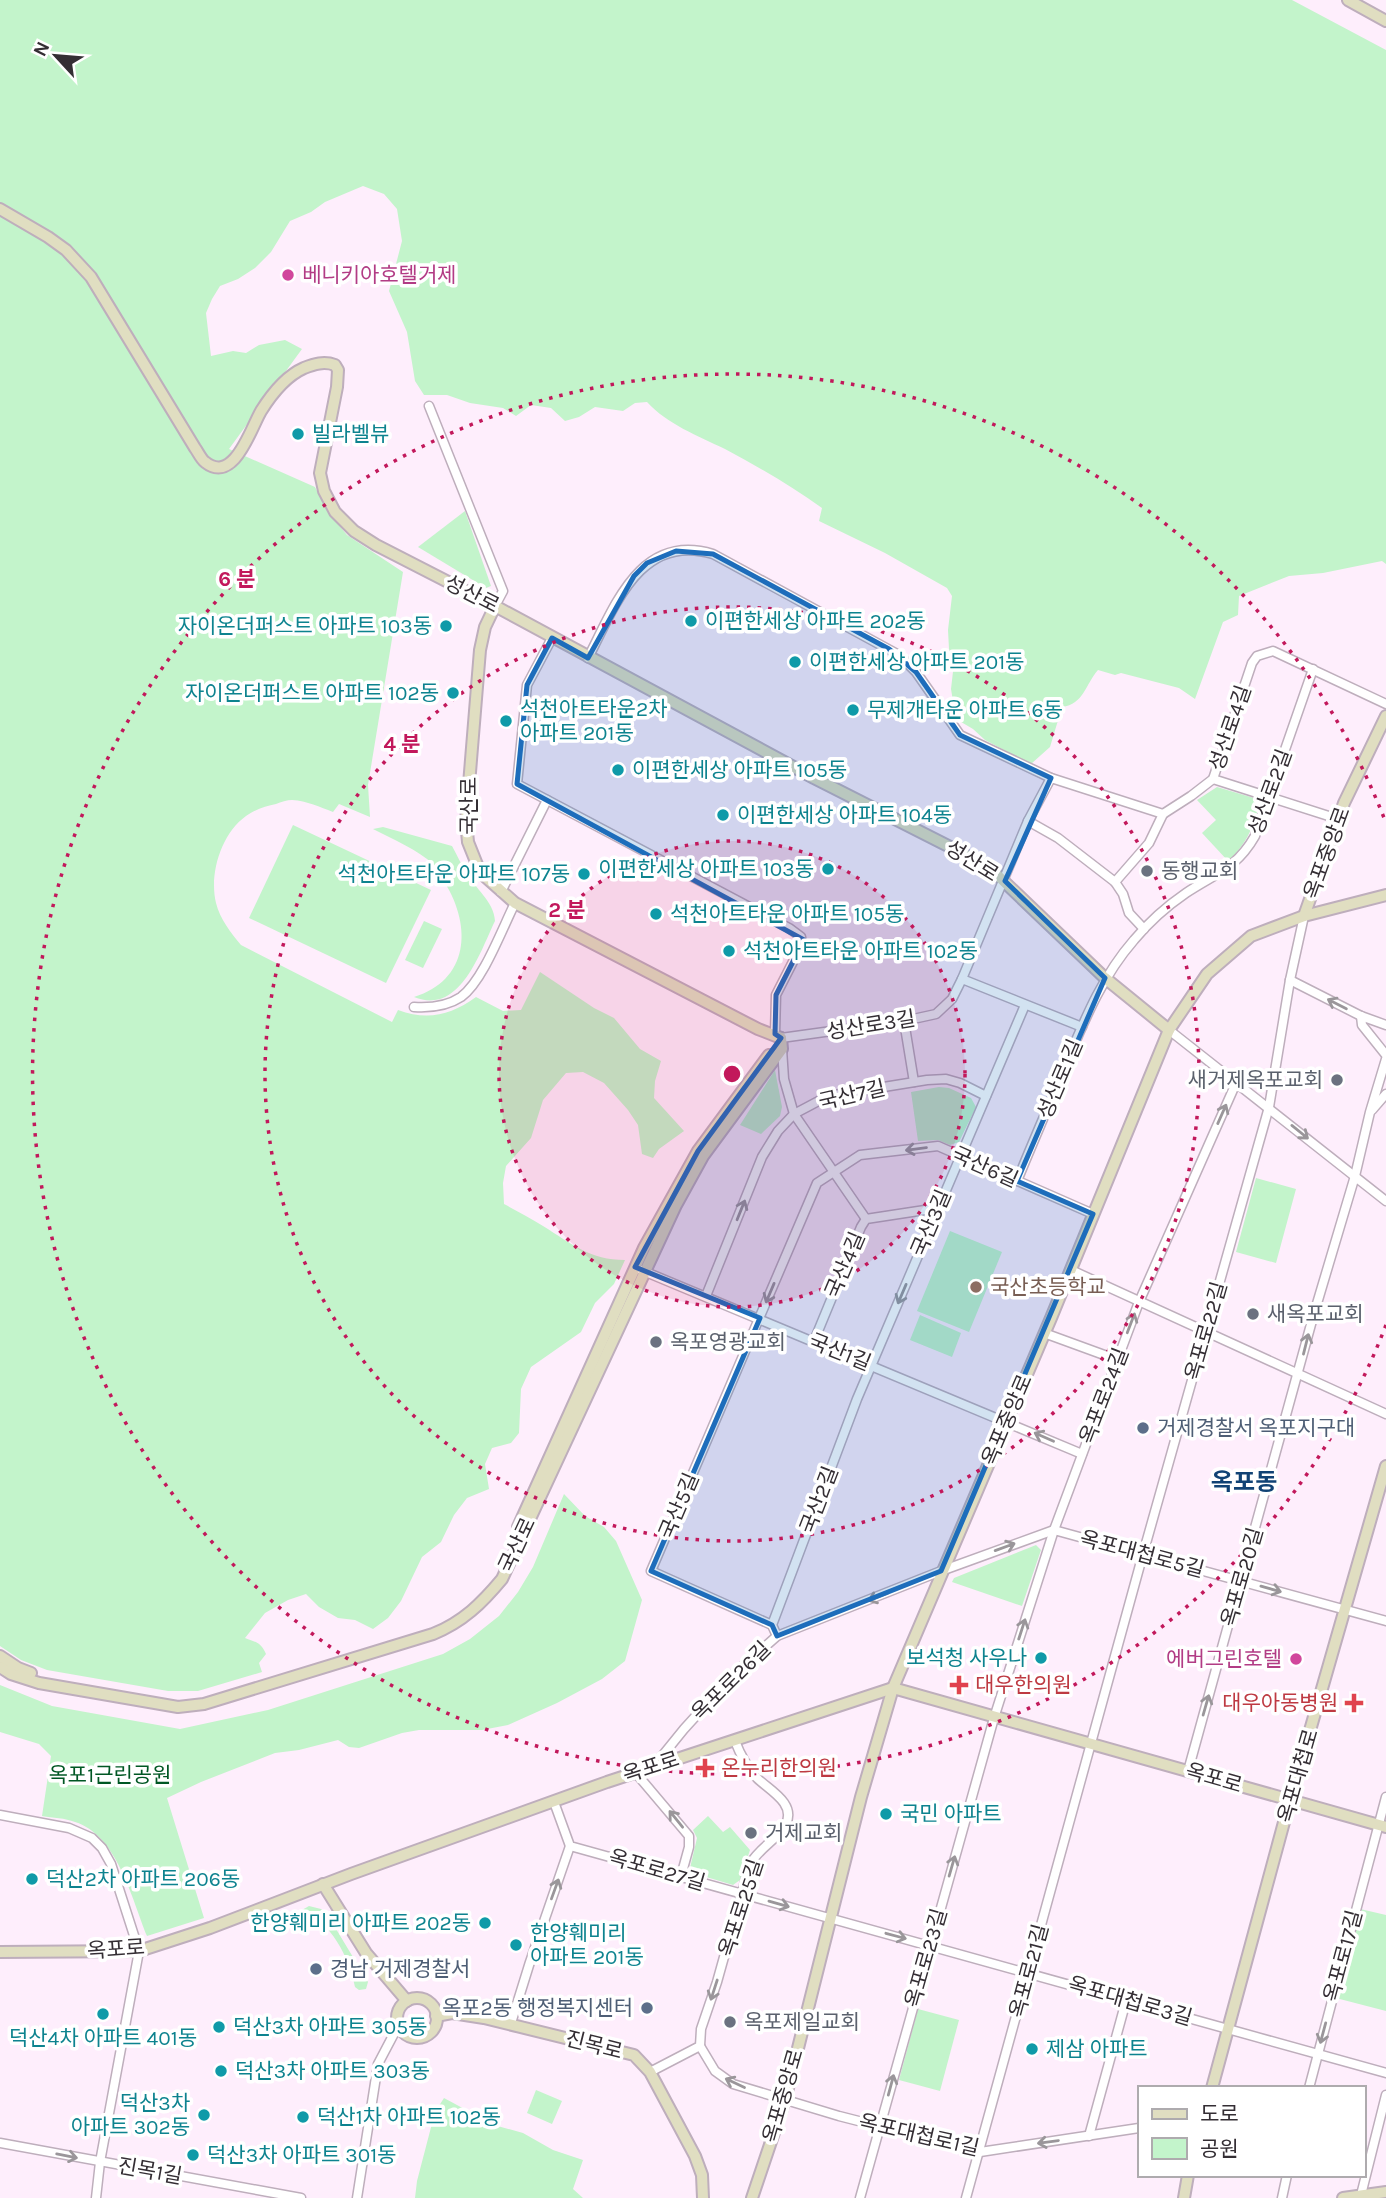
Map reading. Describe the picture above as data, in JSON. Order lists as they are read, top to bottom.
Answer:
{
  "streets": {
    "street": [
      "성산로",
      "성산로4길",
      "성산로2길",
      "국산로",
      "옥포중앙로",
      "성산로3길",
      "성산로1길",
      "국산7길",
      "국산6길",
      "국산3길",
      "국산4길",
      "옥포로22길",
      "국산1길",
      "옥포로24길",
      "국산2길",
      "국산5길",
      "옥포대첩로5길",
      "옥포로20길",
      "옥포로26길",
      "옥포로",
      "옥포대첩로",
      "옥포로27길",
      "옥포로25길",
      "옥포로17길",
      "옥포로23길",
      "옥포로21길",
      "옥포대첩로3길",
      "진목로",
      "옥포대첩로1길",
      "진목1길"
    ]
  },
  "crossings": [
    ["성산로", "성산로2길"],
    ["성산로", "국산로"],
    ["성산로", "옥포중앙로"],
    ["성산로", "성산로3길"],
    ["성산로", "성산로1길"],
    ["성산로4길", "성산로2길"],
    ["성산로2길", "성산로1길"],
    ["국산로", "성산로3길"],
    ["국산로", "국산1길"],
    ["옥포중앙로", "국산6길"],
    ["옥포중앙로", "옥포로22길"],
    ["옥포중앙로", "국산1길"],
    ["옥포중앙로", "옥포대첩로5길"],
    ["옥포중앙로", "옥포로26길"],
    ["옥포중앙로", "옥포로"],
    ["옥포중앙로", "옥포로27길"],
    ["옥포중앙로", "옥포대첩로3길"],
    ["옥포중앙로", "옥포대첩로1길"],
    ["성산로1길", "국산6길"],
    ["국산7길", "국산3길"],
    ["국산7길", "국산1길"],
    ["국산6길", "국산3길"],
    ["국산6길", "국산1길"],
    ["국산6길", "국산5길"],
    ["국산3길", "국산4길"],
    ["국산3길", "국산1길"],
    ["국산3길", "국산2길"],
    ["국산4길", "국산1길"],
    ["옥포로22길", "옥포대첩로5길"],
    ["옥포로22길", "옥포로"],
    ["옥포로22길", "옥포로21길"],
    ["국산1길", "옥포로24길"],
    ["국산1길", "국산2길"],
    ["국산1길", "국산5길"],
    ["옥포로24길", "옥포대첩로5길"],
    ["옥포로24길", "옥포로"],
    ["옥포로24길", "옥포로23길"],
    ["국산2길", "국산5길"],
    ["옥포대첩로5길", "옥포로20길"],
    ["옥포대첩로5길", "옥포로26길"],
    ["옥포대첩로5길", "옥포대첩로"],
    ["옥포로20길", "옥포로"],
    ["옥포로26길", "옥포로"],
    ["옥포로", "옥포대첩로"],
    ["옥포로", "옥포로25길"],
    ["옥포로", "옥포로17길"],
    ["옥포로", "옥포로23길"],
    ["옥포로", "옥포로21길"],
    ["옥포대첩로", "옥포대첩로3길"],
    ["옥포로27길", "옥포로25길"],
    ["옥포로27길", "옥포대첩로3길"],
    ["옥포로25길", "옥포대첩로1길"],
    ["옥포로17길", "옥포대첩로3길"],
    ["옥포로23길", "옥포대첩로3길"],
    ["옥포로23길", "옥포대첩로1길"],
    ["옥포로21길", "옥포대첩로3길"],
    ["옥포로21길", "옥포대첩로1길"]
  ],
  "one_way": [
    "국산7길",
    "국산6길",
    "국산3길",
    "옥포로24길",
    "옥포대첩로5길",
    "옥포로20길",
    "옥포로26길",
    "옥포로25길",
    "옥포로17길",
    "옥포로23길",
    "옥포대첩로1길"
  ],
  "districts": ["옥포동"],
  "parks": ["옥포1근린공원"],
  "places": {
    "other": [
      "베니키아호텔거제",
      "빌라벨뷰",
      "이편한세상 아파트 202동",
      "자이온더퍼스트 아파트 103동",
      "이편한세상 아파트 201동",
      "자이온더퍼스트 아파트 102동",
      "무제개타운 아파트 6동",
      "석천아트타운2차 아파트 201동",
      "이편한세상 아파트 105동",
      "이편한세상 아파트 104동",
      "이편한세상 아파트 103동",
      "동행교회",
      "석천아트타운 아파트 107동",
      "석천아트타운 아파트 105동",
      "석천아트타운 아파트 102동",
      "새거제옥포교회",
      "국산초등학교",
      "새옥포교회",
      "옥포영광교회",
      "거제경찰서 옥포지구대",
      "보석청 사우나",
      "에버그린호텔",
      "국민 아파트",
      "거제교회",
      "덕산2차 아파트 206동",
      "한양훼미리 아파트 202동",
      "한양훼미리 아파트 201동",
      "경남 거제경찰서",
      "옥포2동 행정복지센터",
      "덕산4차 아파트 401동",
      "옥포제일교회",
      "덕산3차 아파트 305동",
      "제삼 아파트",
      "덕산3차 아파트 303동",
      "덕산3차 아파트 302동",
      "덕산1차 아파트 102동",
      "덕산3차 아파트 301동"
    ],
    "health": ["대우한의원", "대우아동병원", "온누리한의원"]
  },
  "legend": ["도로", "공원"],
  "north": "top left",
  "rings": ["6 분", "4 분", "2 분"]
}
